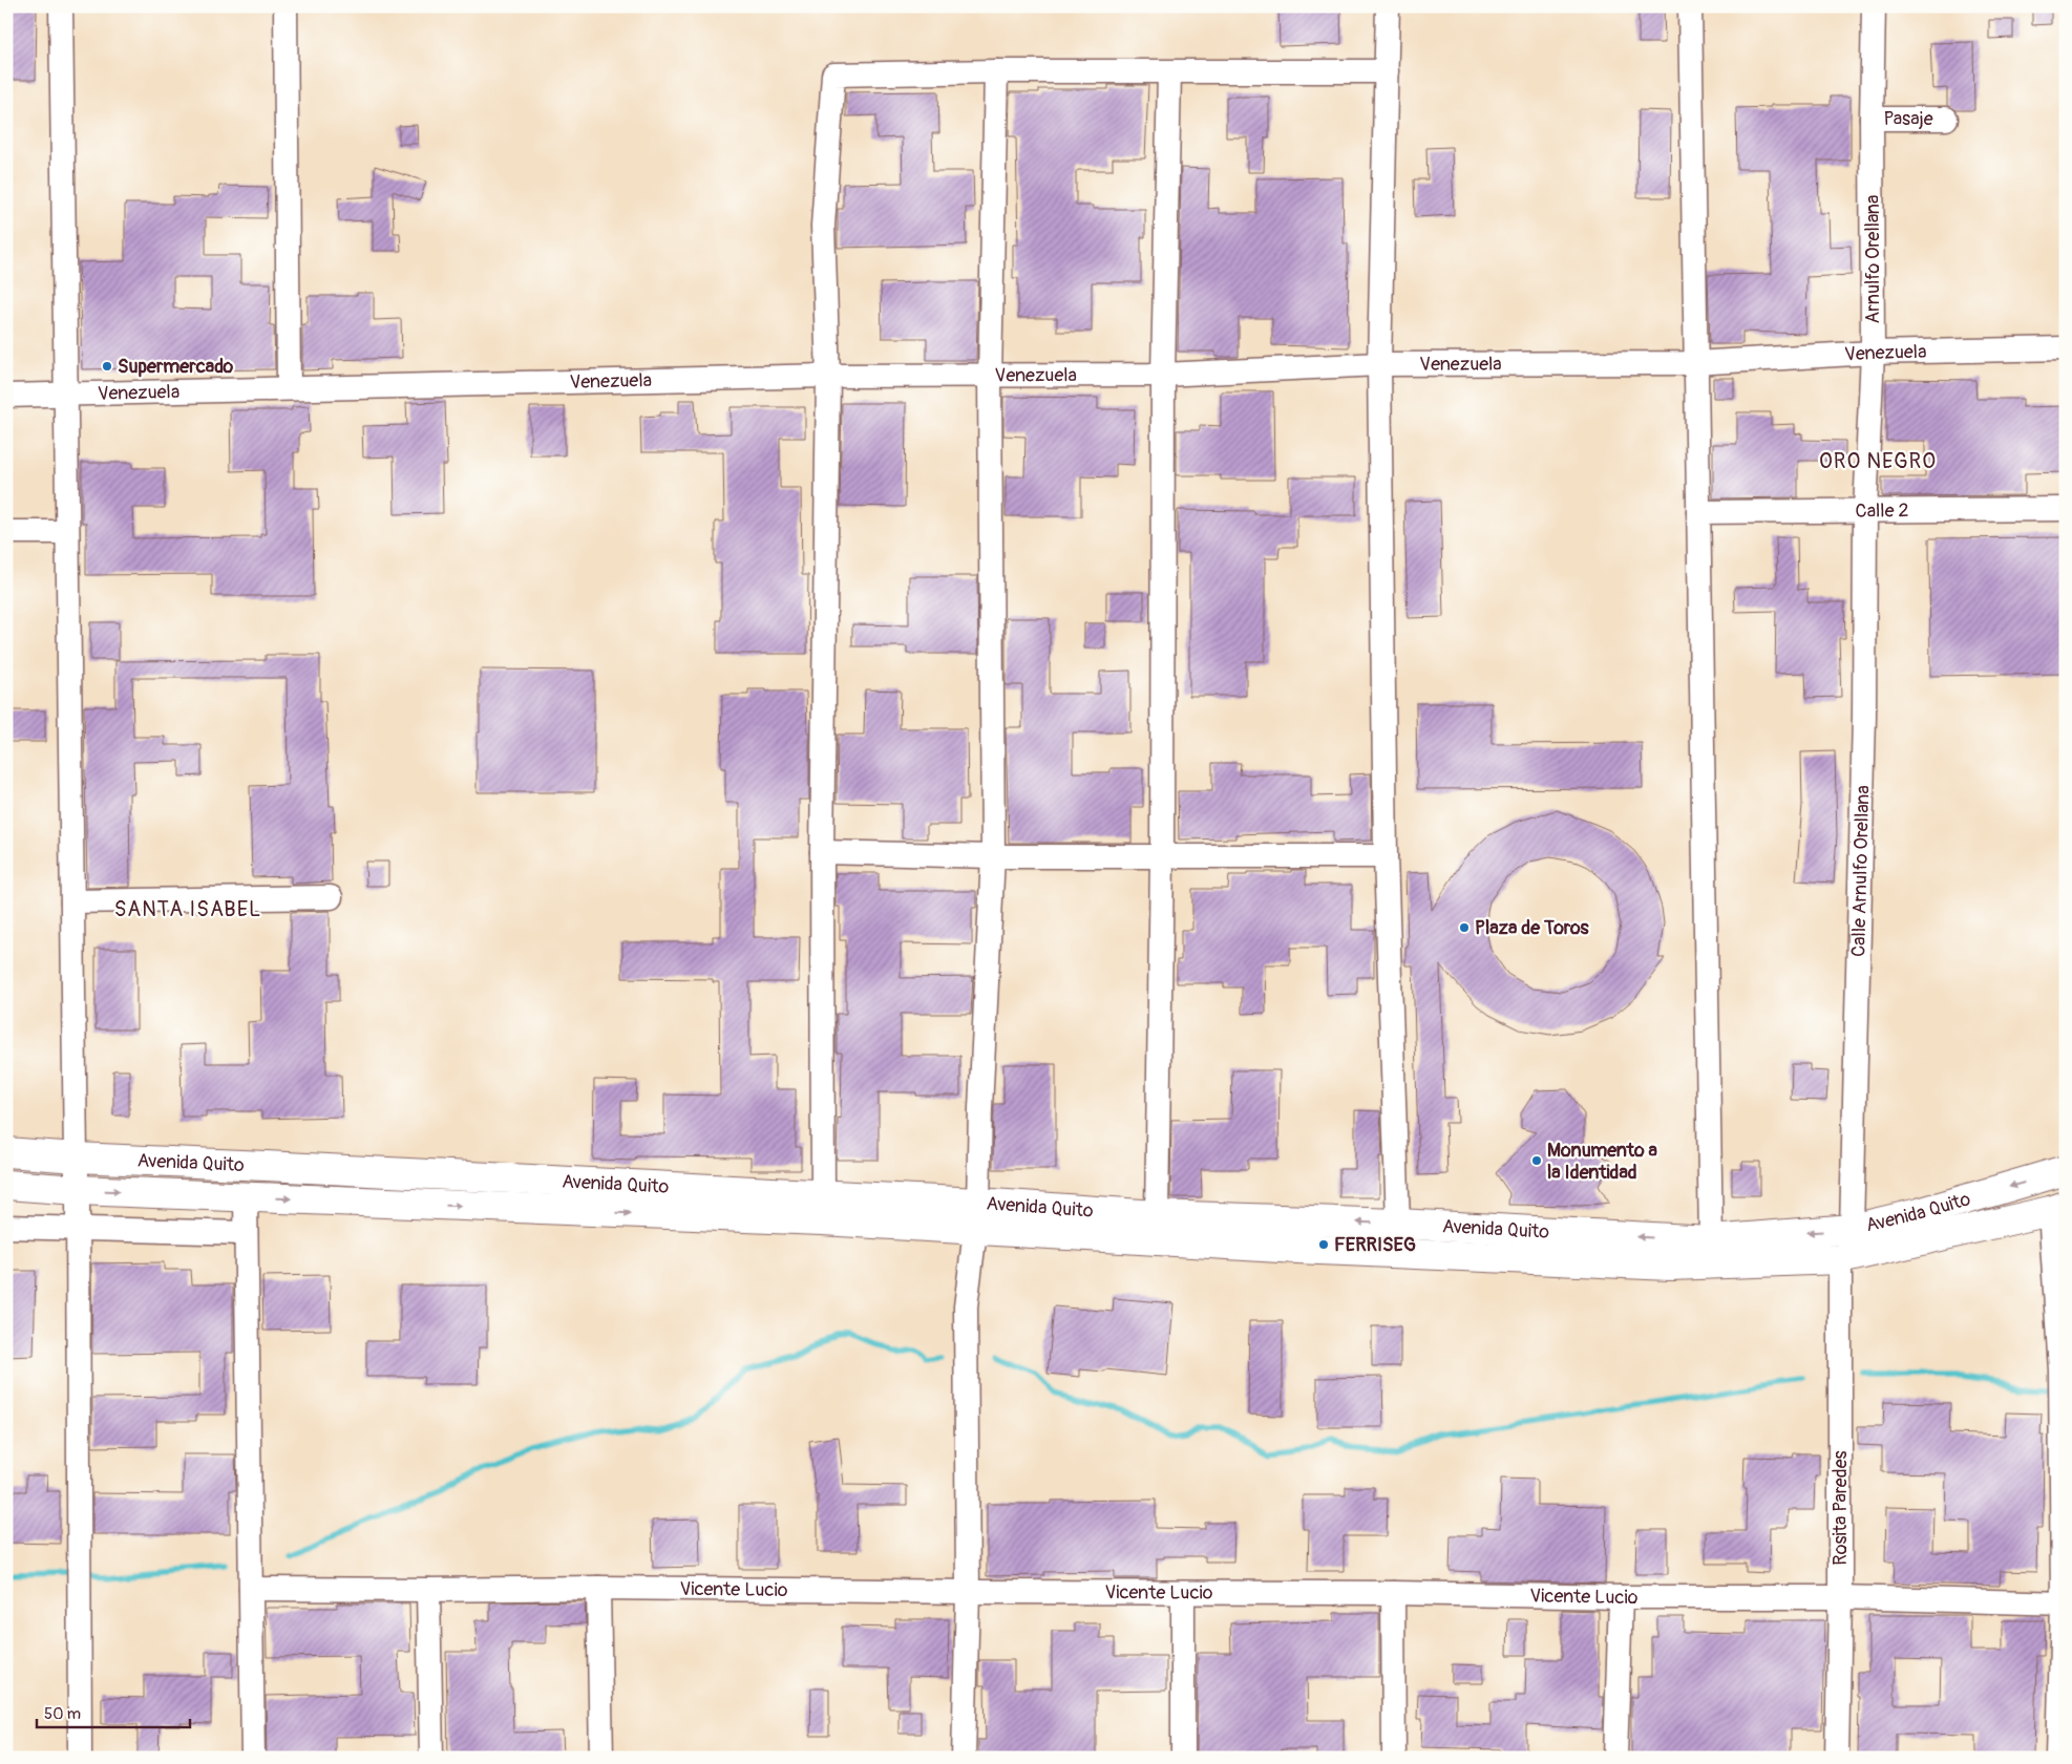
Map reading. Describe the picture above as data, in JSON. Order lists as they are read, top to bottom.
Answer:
{
  "streets": {
    "highway": ["Avenida Quito"],
    "street": [
      "Pasaje",
      "Arnulfo Orellana",
      "Venezuela",
      "Calle 2",
      "Calle Arnulfo Orellana",
      "Rosita Paredes",
      "Vicente Lucio"
    ]
  },
  "crossings": [
    ["Pasaje", "Arnulfo Orellana"],
    ["Arnulfo Orellana", "Venezuela"],
    ["Arnulfo Orellana", "Calle 2"],
    ["Arnulfo Orellana", "Calle Arnulfo Orellana"],
    ["Calle 2", "Calle Arnulfo Orellana"],
    ["Calle Arnulfo Orellana", "Avenida Quito"],
    ["Avenida Quito", "Rosita Paredes"],
    ["Rosita Paredes", "Vicente Lucio"]
  ],
  "districts": ["ORO NEGRO", "SANTA ISABEL"],
  "places": [
    "Supermercado",
    "Plaza de Toros",
    "Monumento a la Identidad",
    "FERRISEG"
  ],
  "scale_bar": "50 m"
}
